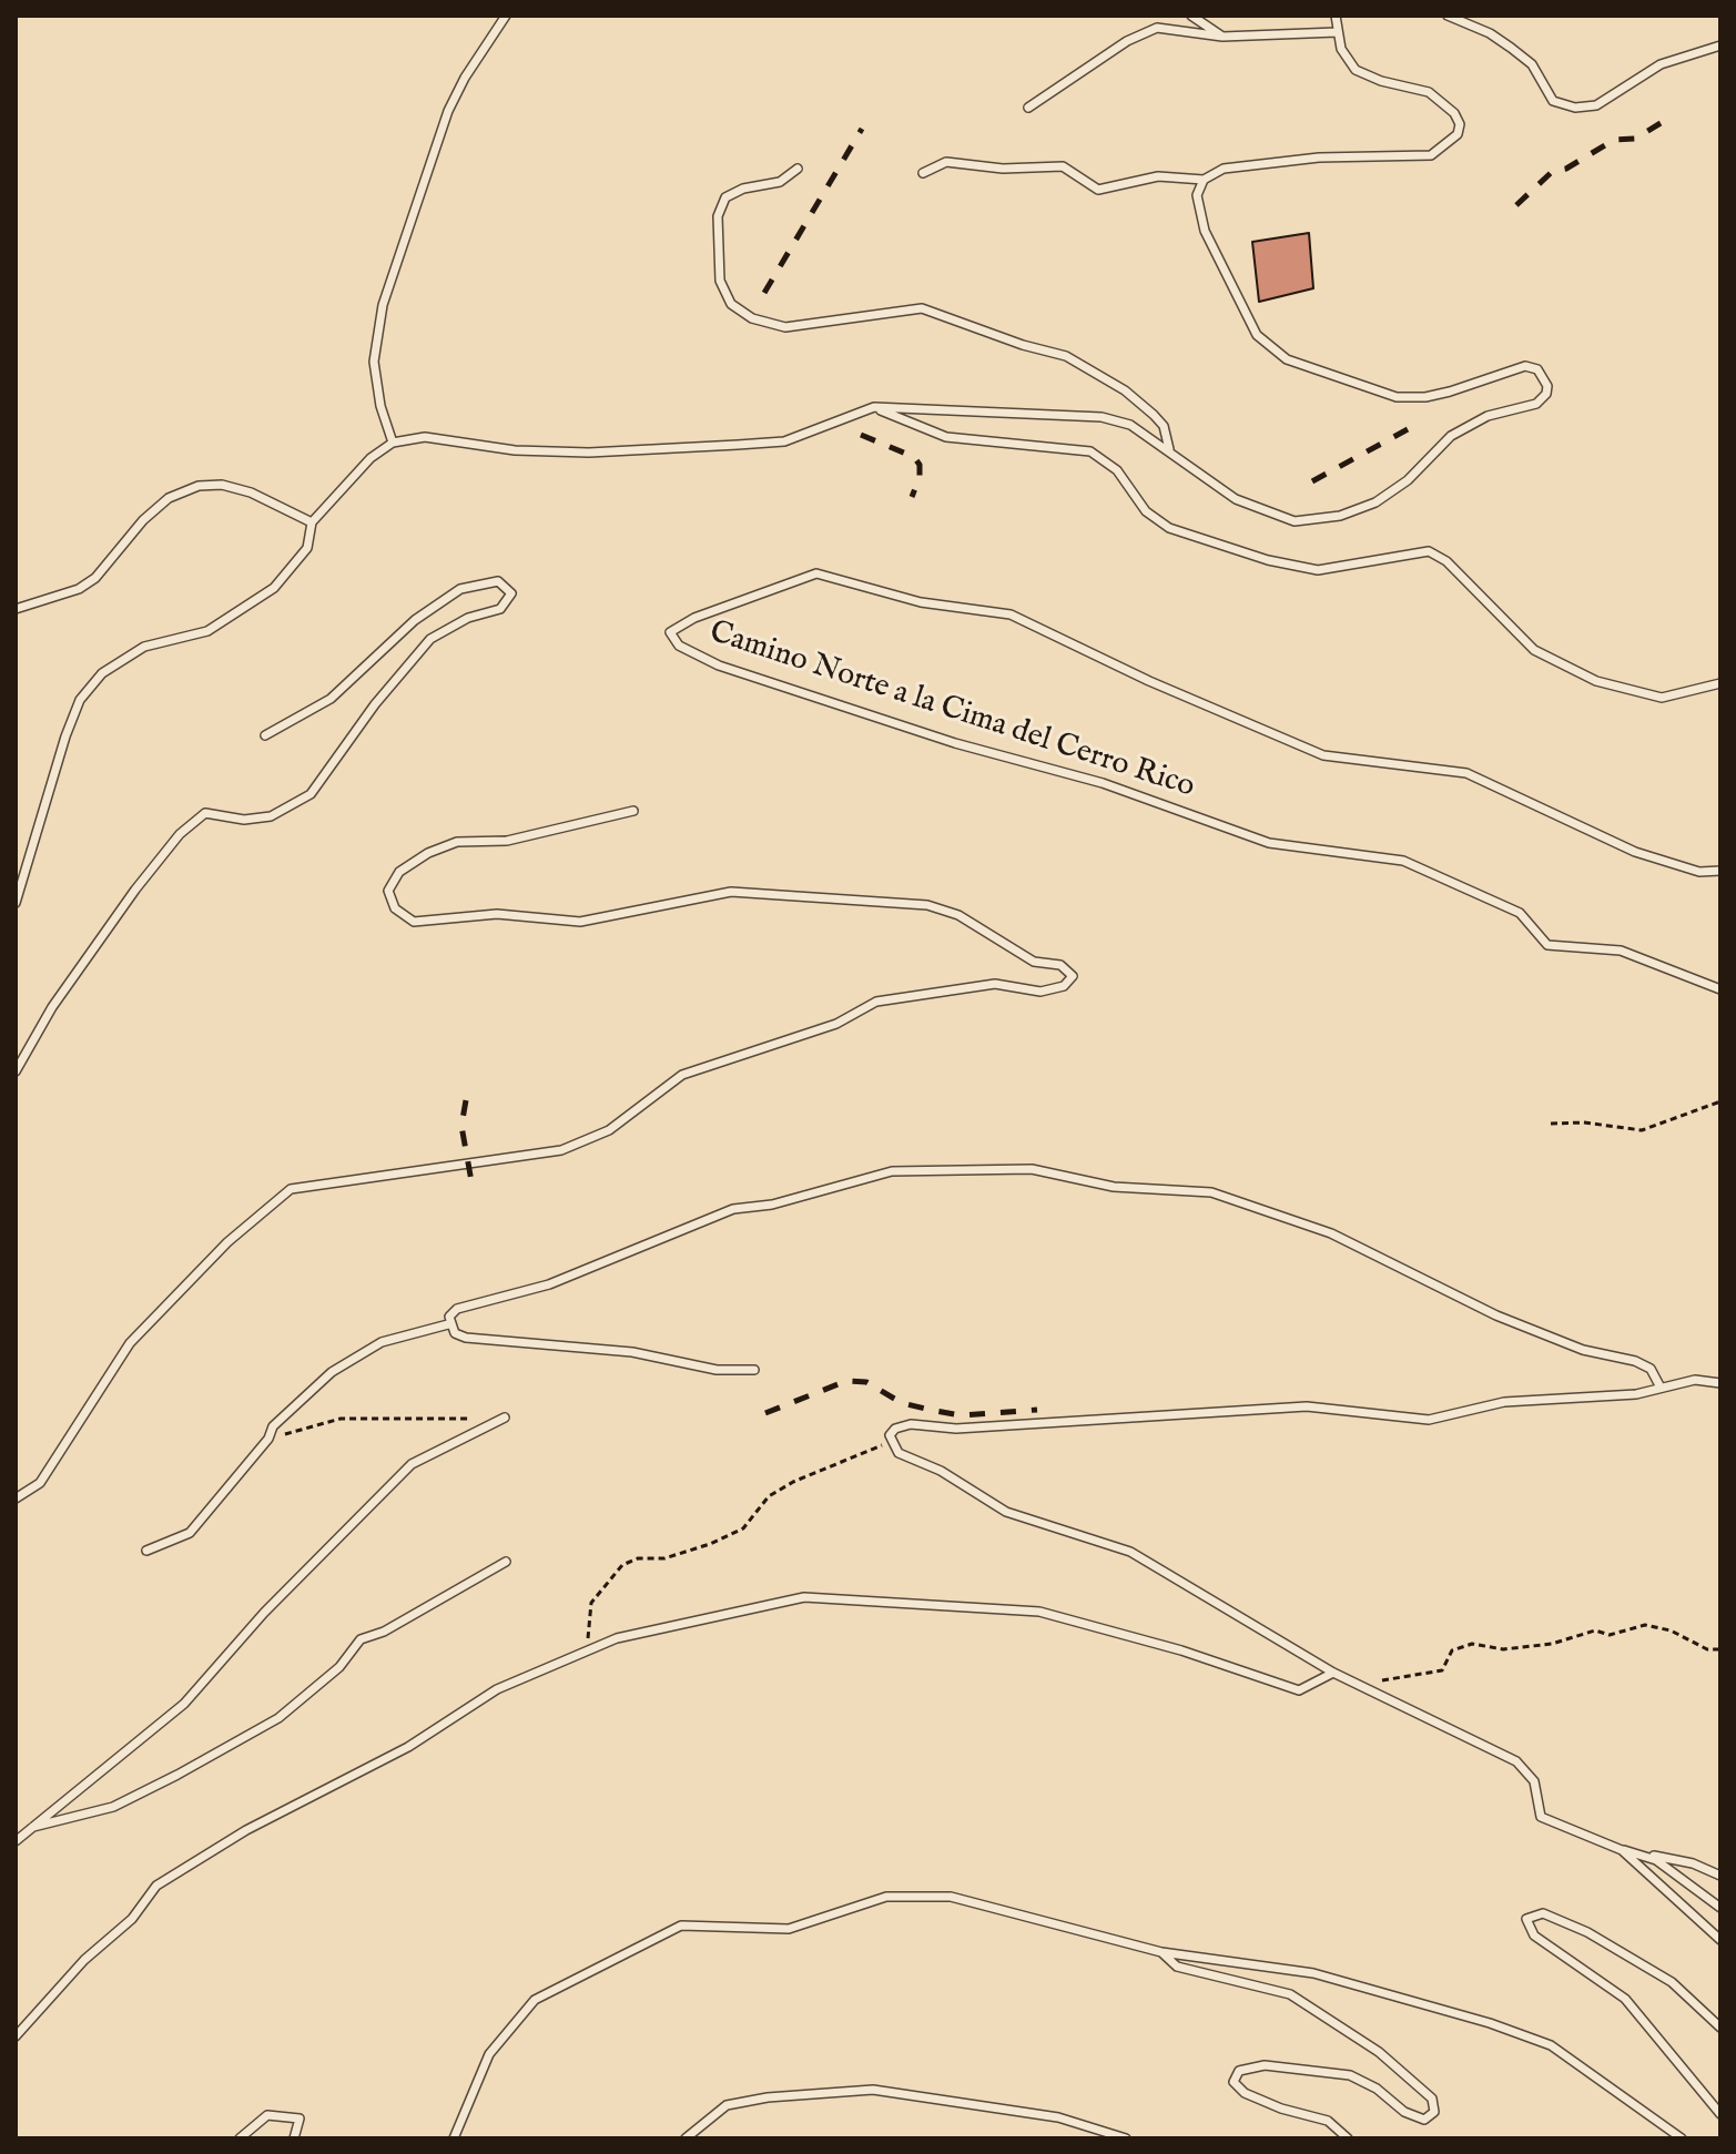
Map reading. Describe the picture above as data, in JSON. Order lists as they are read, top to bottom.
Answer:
{
  "streets": {
    "lane": ["Camino Norte a la Cima del Cerro Rico"]
  }
}
